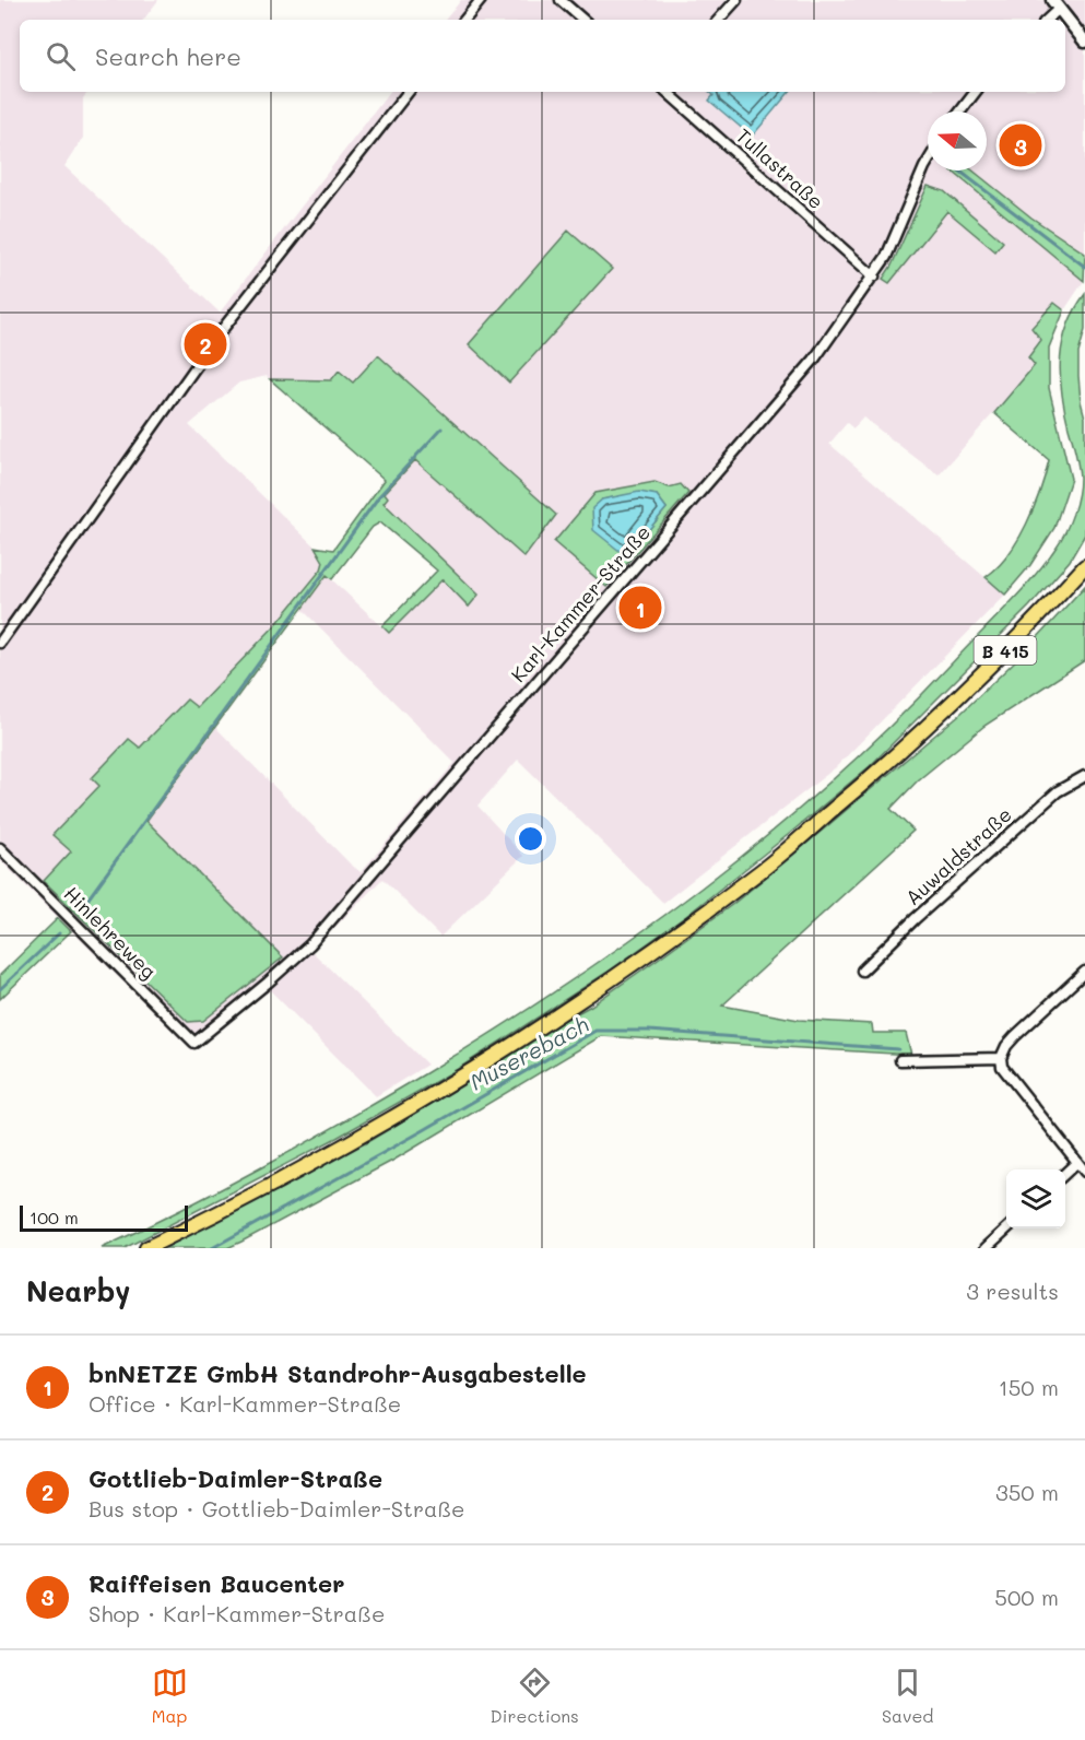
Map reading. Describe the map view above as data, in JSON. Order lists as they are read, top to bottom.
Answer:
{
  "streets": {
    "main road": ["B 415"],
    "street": [
      "Tullastraße",
      "Karl-Kammer-Straße",
      "Auwaldstraße",
      "Hinlehreweg"
    ]
  },
  "crossings": [
    ["Tullastraße", "Karl-Kammer-Straße"],
    ["Karl-Kammer-Straße", "Hinlehreweg"]
  ],
  "water": ["Muserebach"],
  "scale_bar": "100 m",
  "north": "left",
  "page": {
    "search": "Search here",
    "pins": ["3", "2", "1"],
    "scale": "100 m",
    "heading": ["Nearby", "3 results"],
    "list": [
      {
        "mark": "1",
        "name": "bnNETZE GmbH Standrohr-Ausgabestelle",
        "note": "Office · Karl-Kammer-Straße",
        "value": "150 m"
      },
      {
        "mark": "2",
        "name": "Gottlieb-Daimler-Straße",
        "note": "Bus stop · Gottlieb-Daimler-Straße",
        "value": "350 m"
      },
      {
        "mark": "3",
        "name": "Raiffeisen Baucenter",
        "note": "Shop · Karl-Kammer-Straße",
        "value": "500 m"
      }
    ],
    "nav": ["Map", "Directions", "Saved"]
  }
}
